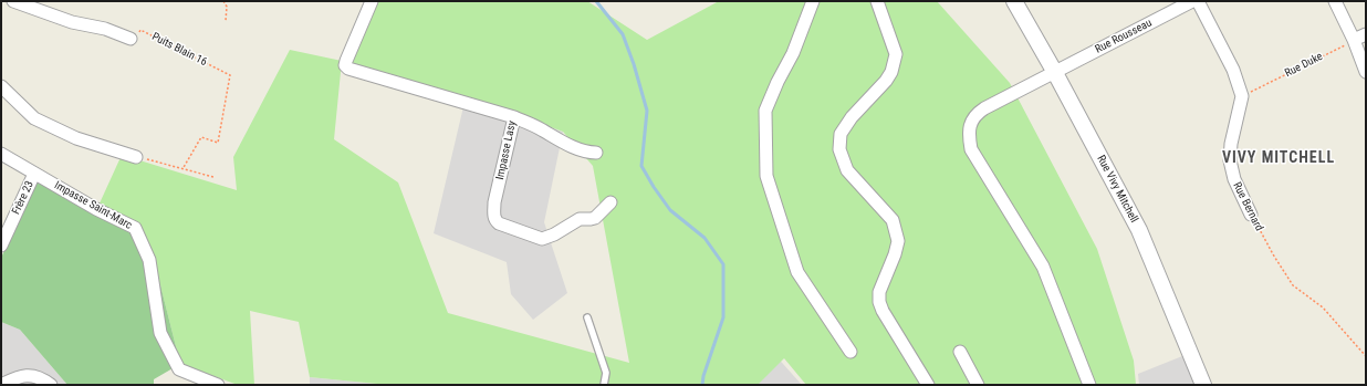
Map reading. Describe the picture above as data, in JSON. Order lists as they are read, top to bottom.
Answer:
{
  "streets": {
    "street": [
      "Rue Rousseau",
      "Impasse Lasy",
      "Rue Vivy Mitchell",
      "Frère 23",
      "Impasse Saint-Marc",
      "Rue Bernard"
    ],
    "path": ["Puits Blain 16", "Rue Duke"]
  },
  "crossings": [
    ["Rue Rousseau", "Rue Vivy Mitchell"],
    ["Rue Duke", "Rue Bernard"],
    ["Frère 23", "Impasse Saint-Marc"]
  ],
  "districts": ["VIVY MITCHELL"]
}
